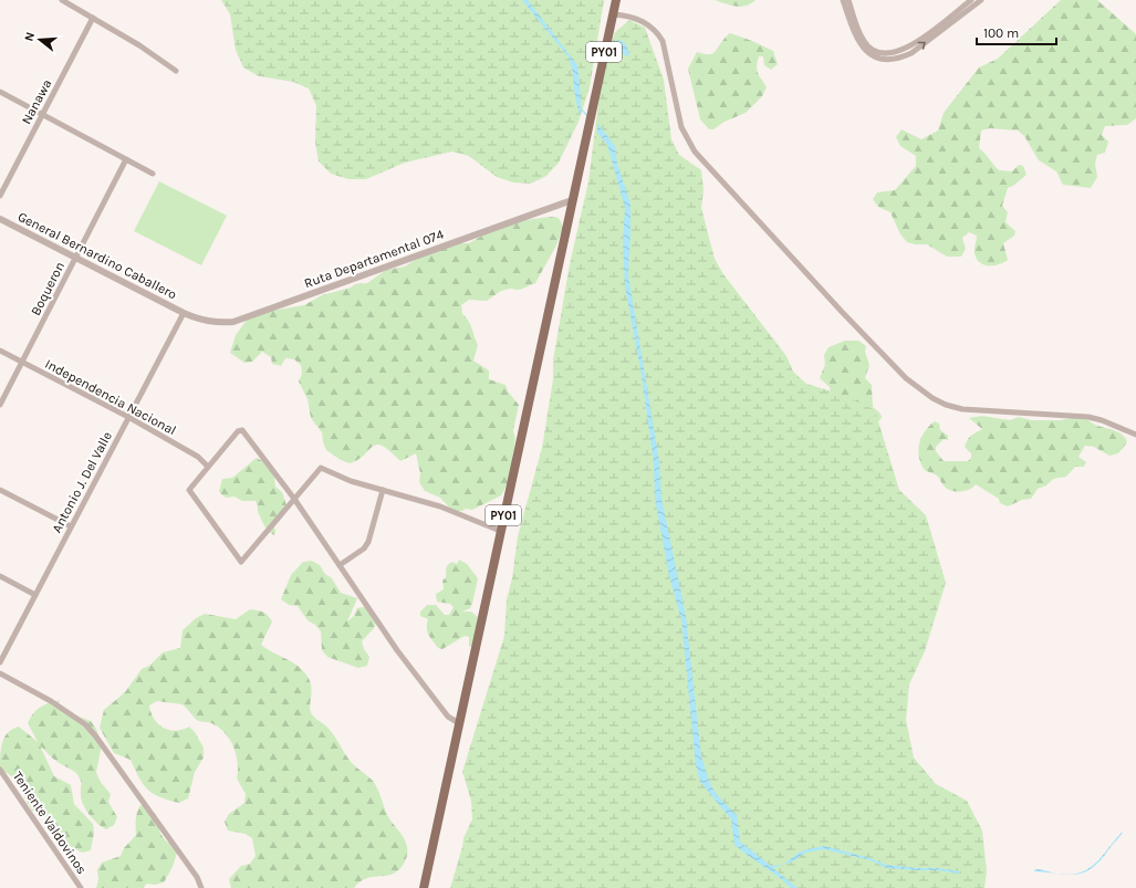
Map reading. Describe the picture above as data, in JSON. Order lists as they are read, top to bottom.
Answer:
{
  "streets": {
    "highway": ["PY01"],
    "street": [
      "Nanawa",
      "General Bernardino Caballero",
      "Ruta Departamental 074",
      "Boqueron",
      "Independencia Nacional",
      "Antonio J. Del Valle",
      "Teniente Valdovinos"
    ]
  },
  "crossings": [
    ["PY01", "Ruta Departamental 074"],
    ["General Bernardino Caballero", "Ruta Departamental 074"],
    ["General Bernardino Caballero", "Boqueron"],
    ["General Bernardino Caballero", "Antonio J. Del Valle"],
    ["Ruta Departamental 074", "Antonio J. Del Valle"],
    ["Boqueron", "Independencia Nacional"],
    ["Independencia Nacional", "Antonio J. Del Valle"]
  ],
  "scale_bar": "100 m",
  "north": "left"
}
